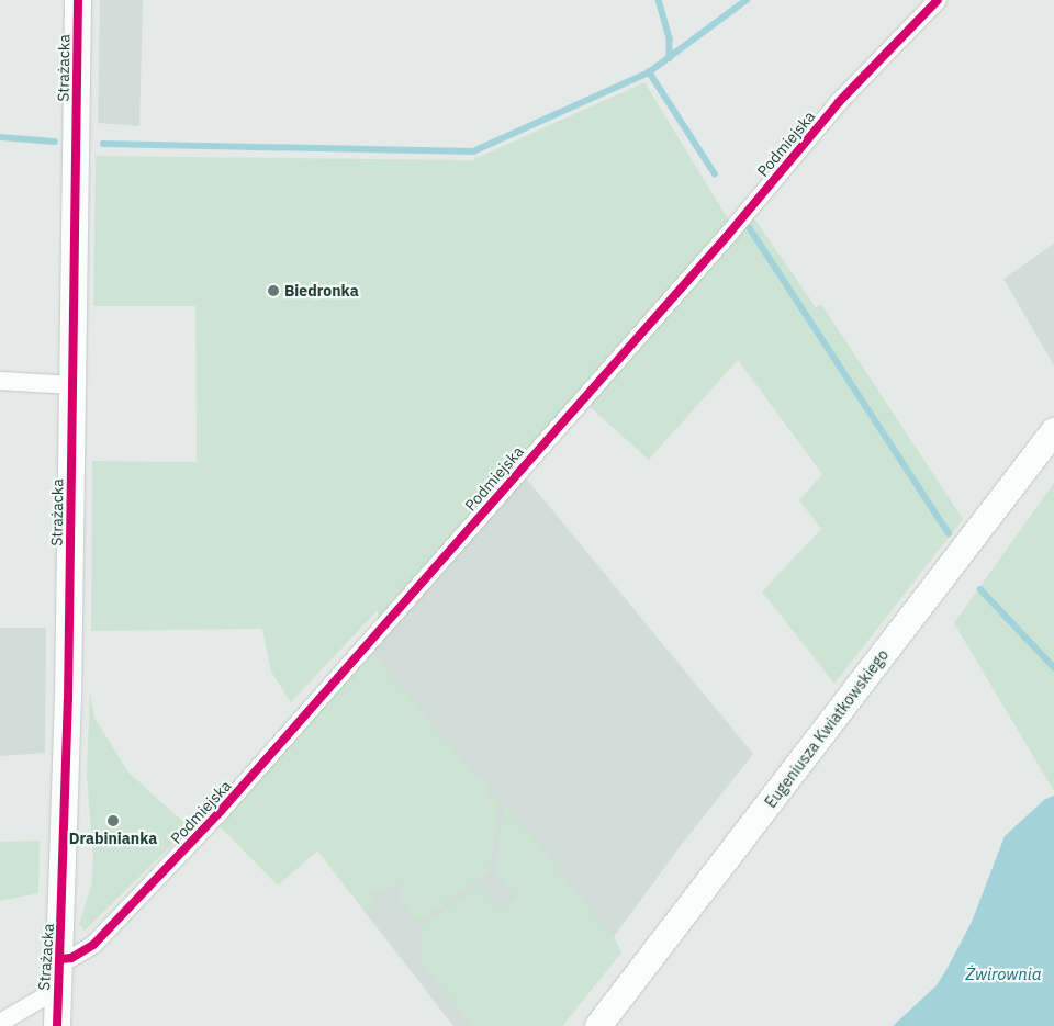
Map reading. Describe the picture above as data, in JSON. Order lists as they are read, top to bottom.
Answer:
{
  "streets": {
    "street": ["Strażacka", "Podmiejska", "Eugeniusza Kwiatkowskiego"]
  },
  "crossings": [
    ["Strażacka", "Podmiejska"]
  ],
  "water": ["Żwirownia"],
  "places": ["Biedronka", "Drabinianka"]
}
